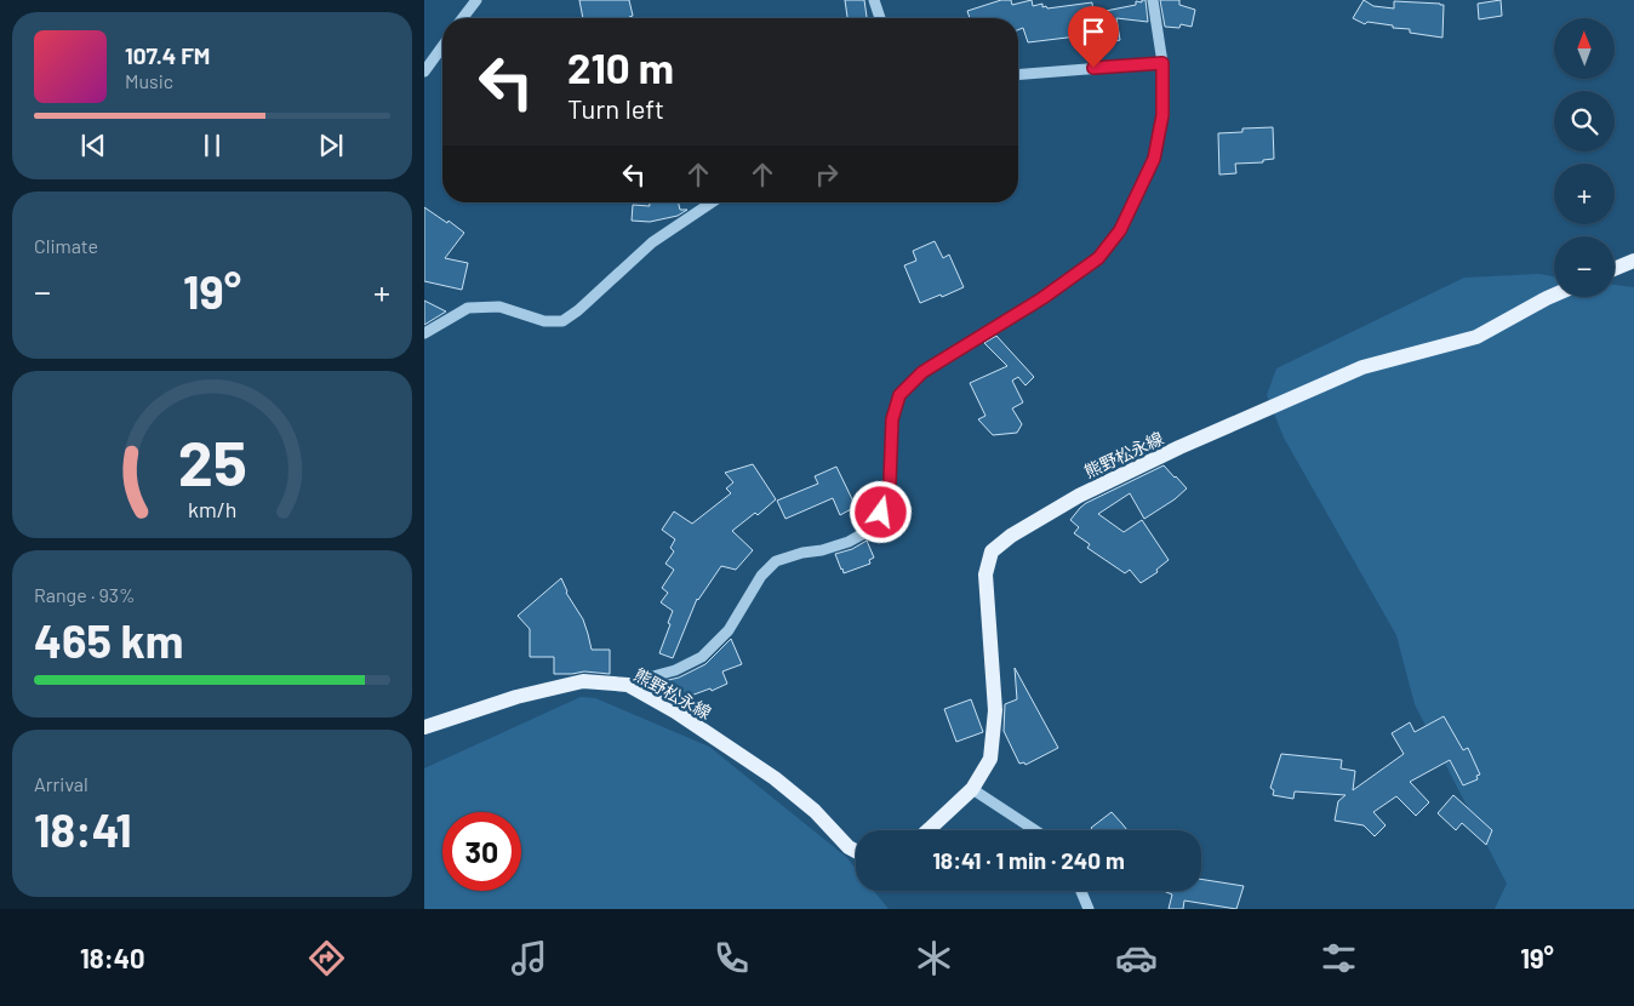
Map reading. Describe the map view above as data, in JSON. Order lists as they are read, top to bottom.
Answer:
{
  "streets": {
    "main road": ["熊野松永線"]
  },
  "north": "top",
  "page": {
    "map_buttons": ["+", "−"],
    "turn": ["210 m", "Turn left"],
    "song": ["107.4 FM", "Music"],
    "tile": [
      "Climate",
      ["Range · 93%", "465 km"],
      ["Arrival", "18:41"]
    ],
    "heat": ["−", "19°", "+"],
    "limit": "30",
    "trip": "18:41 · 1 min · 240 m",
    "tabs": ["18:40", "19°"],
    "gauge": ["25", "km/h"]
  }
}
